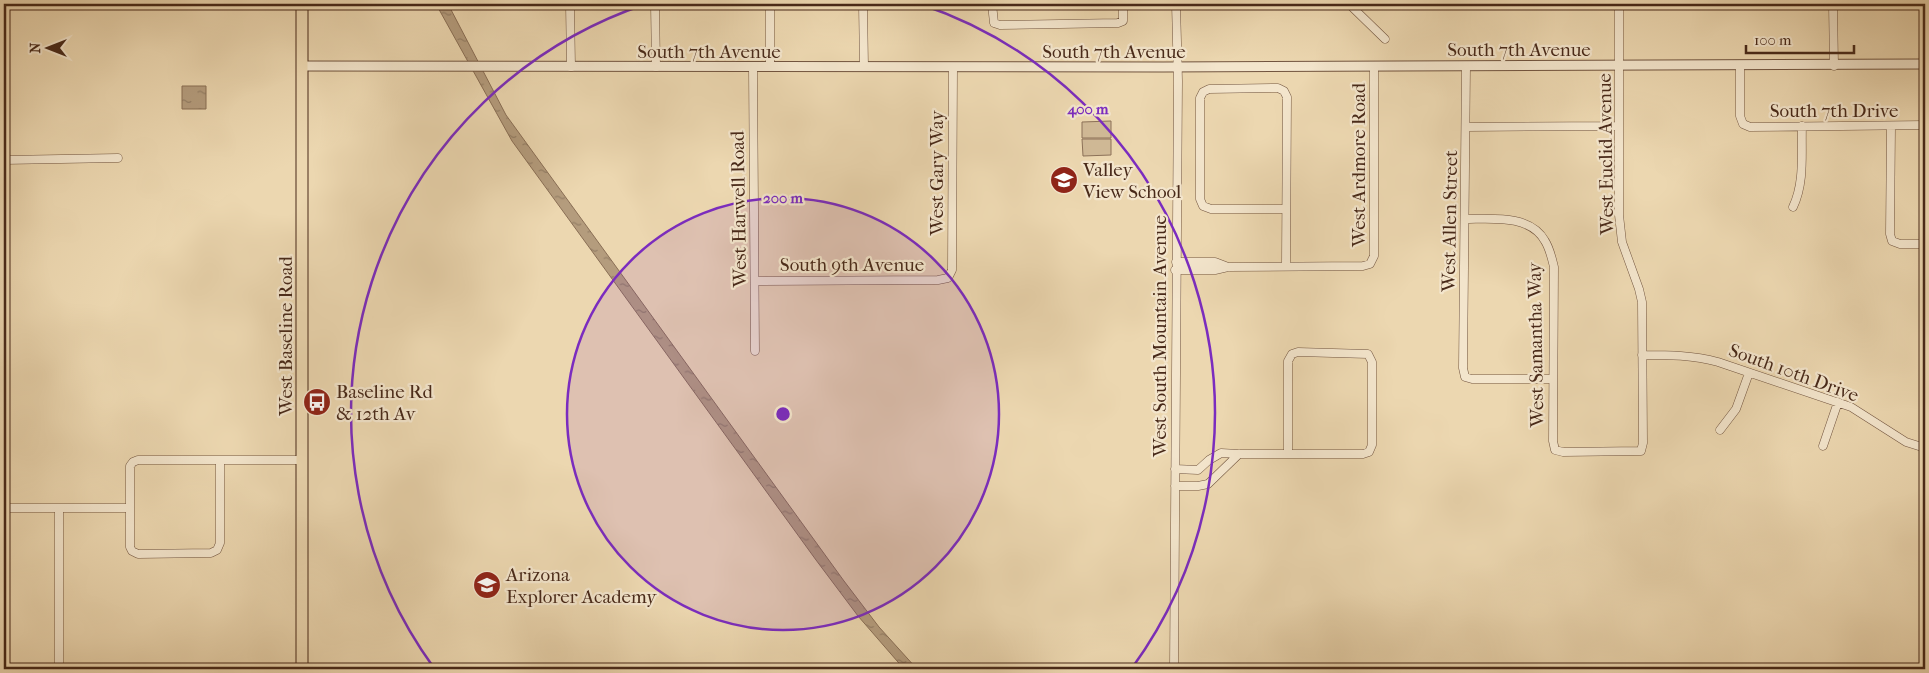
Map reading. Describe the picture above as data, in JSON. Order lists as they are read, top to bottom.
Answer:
{
  "streets": {
    "main road": ["West Baseline Road"],
    "street": [
      "South 7th Avenue",
      "South 7th Drive",
      "West Euclid Avenue",
      "West Ardmore Road",
      "West Gary Way",
      "West Harwell Road",
      "West Allen Street",
      "South 9th Avenue",
      "West South Mountain Avenue",
      "West Samantha Way",
      "South 10th Drive"
    ]
  },
  "crossings": [
    ["South 7th Avenue", "South 7th Drive"],
    ["South 7th Avenue", "West Euclid Avenue"],
    ["South 7th Avenue", "West Ardmore Road"],
    ["South 7th Avenue", "West Gary Way"],
    ["South 7th Avenue", "West Harwell Road"],
    ["South 7th Avenue", "West Allen Street"],
    ["South 7th Avenue", "West Baseline Road"],
    ["South 7th Avenue", "West South Mountain Avenue"],
    ["West Euclid Avenue", "West Samantha Way"],
    ["West Euclid Avenue", "South 10th Drive"],
    ["West Gary Way", "South 9th Avenue"],
    ["West Harwell Road", "South 9th Avenue"],
    ["West Allen Street", "West Samantha Way"]
  ],
  "places": {
    "school or university": ["Valley View School", "Arizona Explorer Academy"],
    "bus stop": ["Baseline Rd & 12th Av"]
  },
  "scale_bar": "100 m",
  "north": "left",
  "rings": ["400 m", "200 m"]
}
